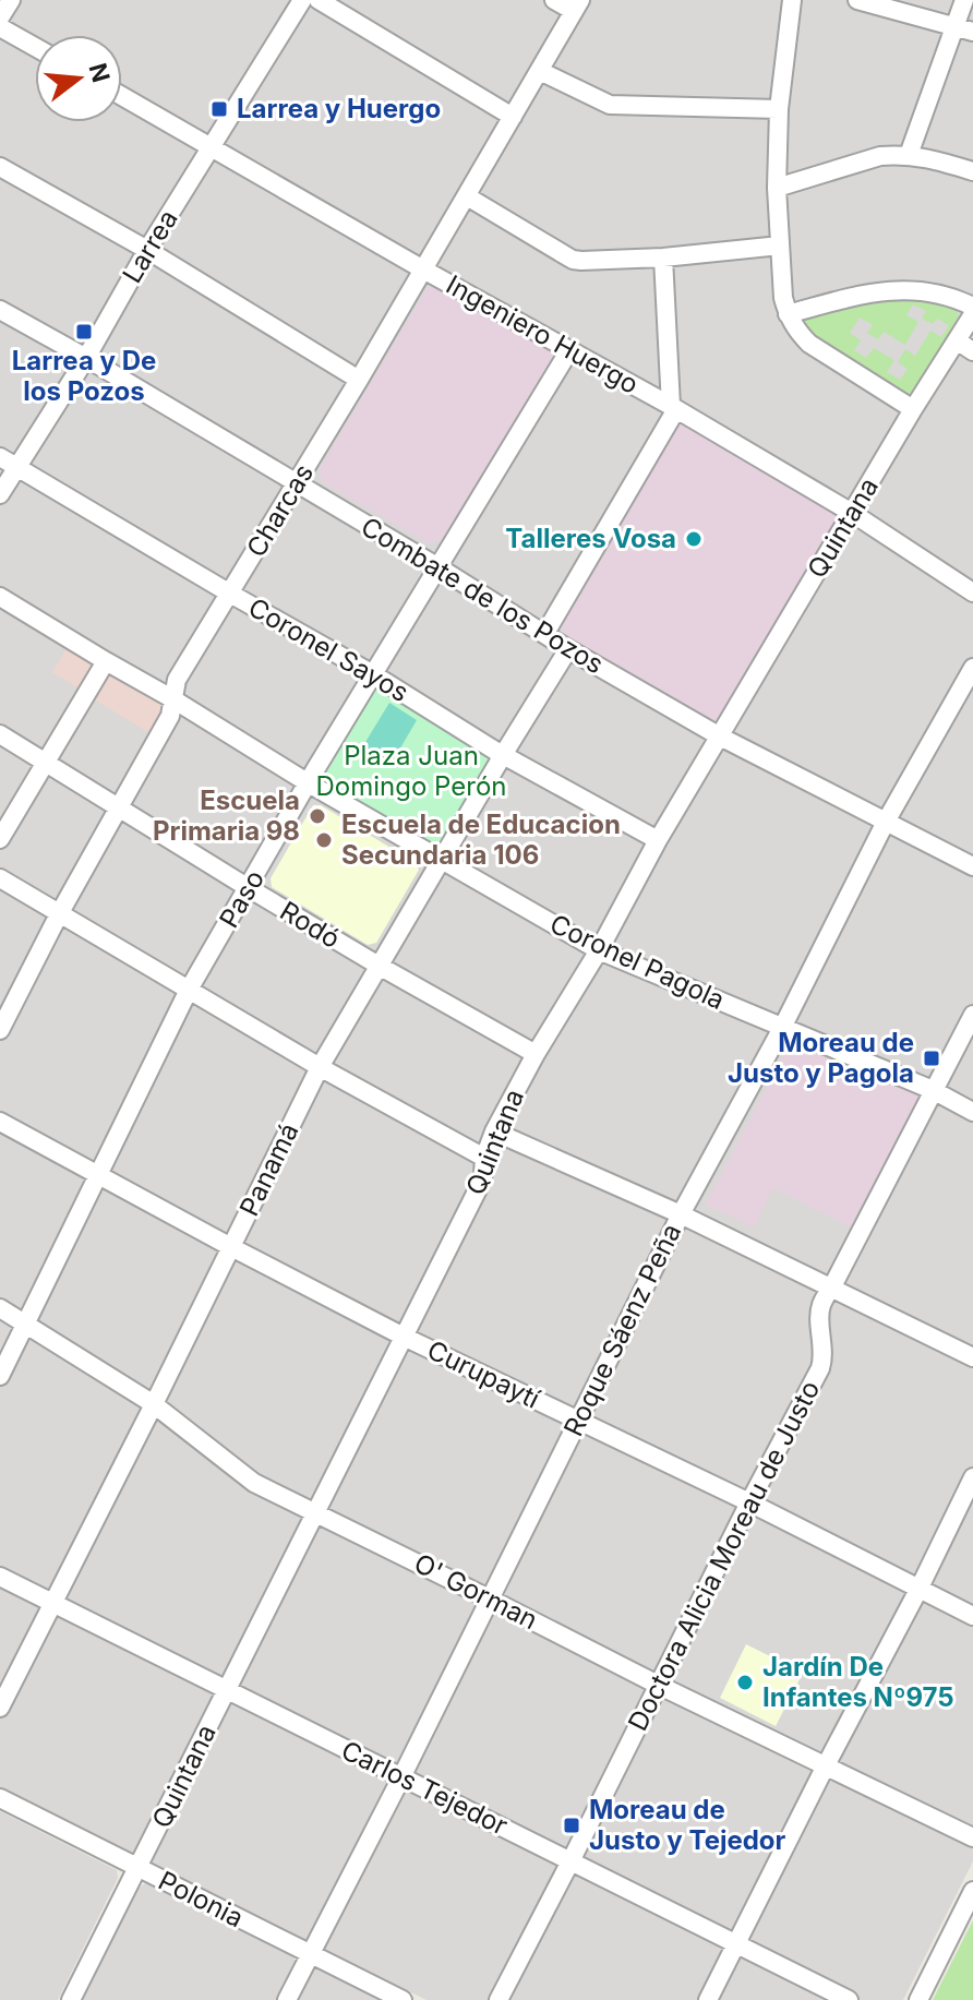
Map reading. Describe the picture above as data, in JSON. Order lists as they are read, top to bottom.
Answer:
{
  "streets": {
    "street": [
      "Larrea",
      "Ingeniero Huergo",
      "Charcas",
      "Quintana",
      "Combate de los Pozos",
      "Coronel Sayos",
      "Paso",
      "Rodó",
      "Coronel Pagola",
      "Panamá",
      "Roque Sáenz Peña",
      "Curupaytí",
      "Doctora Alicia Moreau de Justo",
      "O' Gorman",
      "Carlos Tejedor",
      "Polonia"
    ]
  },
  "crossings": [
    ["Larrea", "Ingeniero Huergo"],
    ["Larrea", "Combate de los Pozos"],
    ["Larrea", "Coronel Sayos"],
    ["Ingeniero Huergo", "Charcas"],
    ["Ingeniero Huergo", "Quintana"],
    ["Ingeniero Huergo", "Paso"],
    ["Charcas", "Combate de los Pozos"],
    ["Charcas", "Coronel Sayos"],
    ["Charcas", "Rodó"],
    ["Charcas", "Coronel Pagola"],
    ["Quintana", "Combate de los Pozos"],
    ["Quintana", "Coronel Sayos"],
    ["Quintana", "Rodó"],
    ["Quintana", "Coronel Pagola"],
    ["Quintana", "Curupaytí"],
    ["Quintana", "O' Gorman"],
    ["Quintana", "Carlos Tejedor"],
    ["Quintana", "Polonia"],
    ["Combate de los Pozos", "Paso"],
    ["Combate de los Pozos", "Panamá"],
    ["Combate de los Pozos", "Roque Sáenz Peña"],
    ["Coronel Sayos", "Paso"],
    ["Coronel Sayos", "Panamá"],
    ["Paso", "Rodó"],
    ["Paso", "Coronel Pagola"],
    ["Paso", "Curupaytí"],
    ["Paso", "O' Gorman"],
    ["Rodó", "Panamá"],
    ["Coronel Pagola", "Panamá"],
    ["Coronel Pagola", "Roque Sáenz Peña"],
    ["Coronel Pagola", "Doctora Alicia Moreau de Justo"],
    ["Panamá", "Curupaytí"],
    ["Panamá", "O' Gorman"],
    ["Panamá", "Carlos Tejedor"],
    ["Roque Sáenz Peña", "Curupaytí"],
    ["Roque Sáenz Peña", "O' Gorman"],
    ["Roque Sáenz Peña", "Carlos Tejedor"],
    ["Roque Sáenz Peña", "Polonia"],
    ["Curupaytí", "Doctora Alicia Moreau de Justo"],
    ["Doctora Alicia Moreau de Justo", "O' Gorman"],
    ["Doctora Alicia Moreau de Justo", "Carlos Tejedor"]
  ],
  "parks": ["Plaza Juan Domingo Perón"],
  "places": {
    "transit": [
      "Larrea y Huergo",
      "Larrea y De los Pozos",
      "Moreau de Justo y Pagola",
      "Moreau de Justo y Tejedor"
    ],
    "other": [
      "Talleres Vosa",
      "Escuela Primaria 98",
      "Escuela de Educacion Secundaria 106",
      "Jardín De Infantes Nº975"
    ]
  },
  "north": "right"
}
